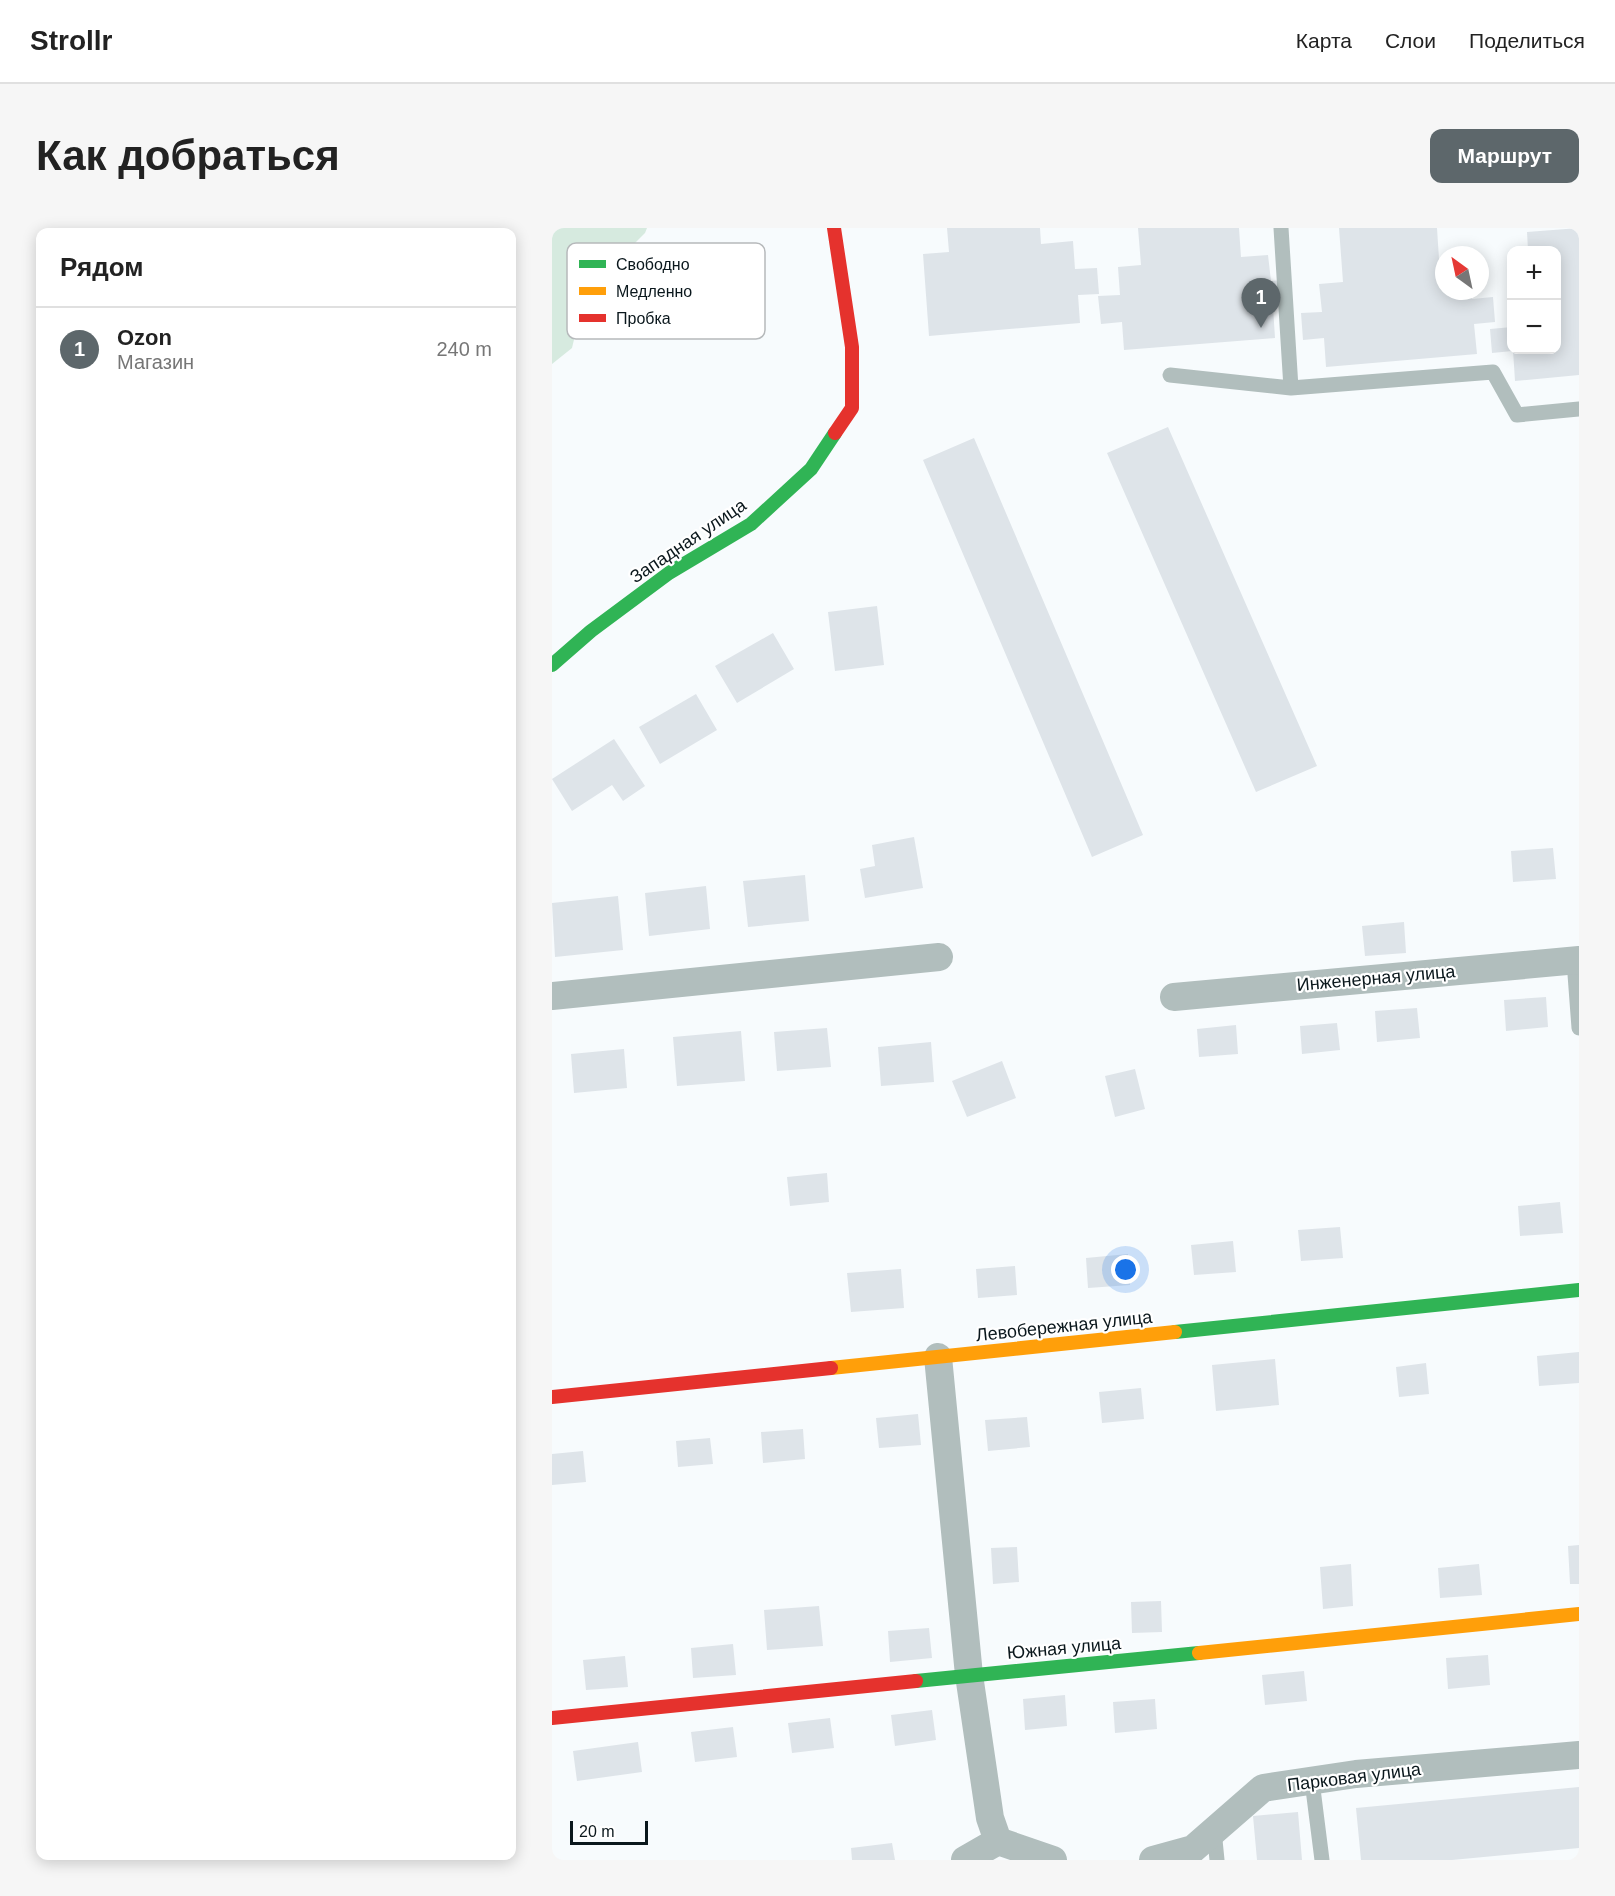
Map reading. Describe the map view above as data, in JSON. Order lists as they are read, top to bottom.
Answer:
{
  "streets": {
    "street": [
      "Западная улица",
      "Инженерная улица",
      "Левобережная улица",
      "Южная улица",
      "Парковая улица"
    ]
  },
  "legend": ["Свободно", "Медленно", "Пробка"],
  "scale_bar": "20 m",
  "north": "top left",
  "page": {
    "header": "Strollr",
    "nav": ["Карта", "Слои", "Поделиться"],
    "buttons": "Маршрут",
    "title": "Как добраться",
    "heading": "Рядом",
    "map_buttons": ["+", "−"],
    "pins": "1",
    "list": [
      {
        "mark": "1",
        "name": "Ozon",
        "note": "Магазин",
        "value": "240 m"
      }
    ],
    "scale": "20 m"
  }
}
